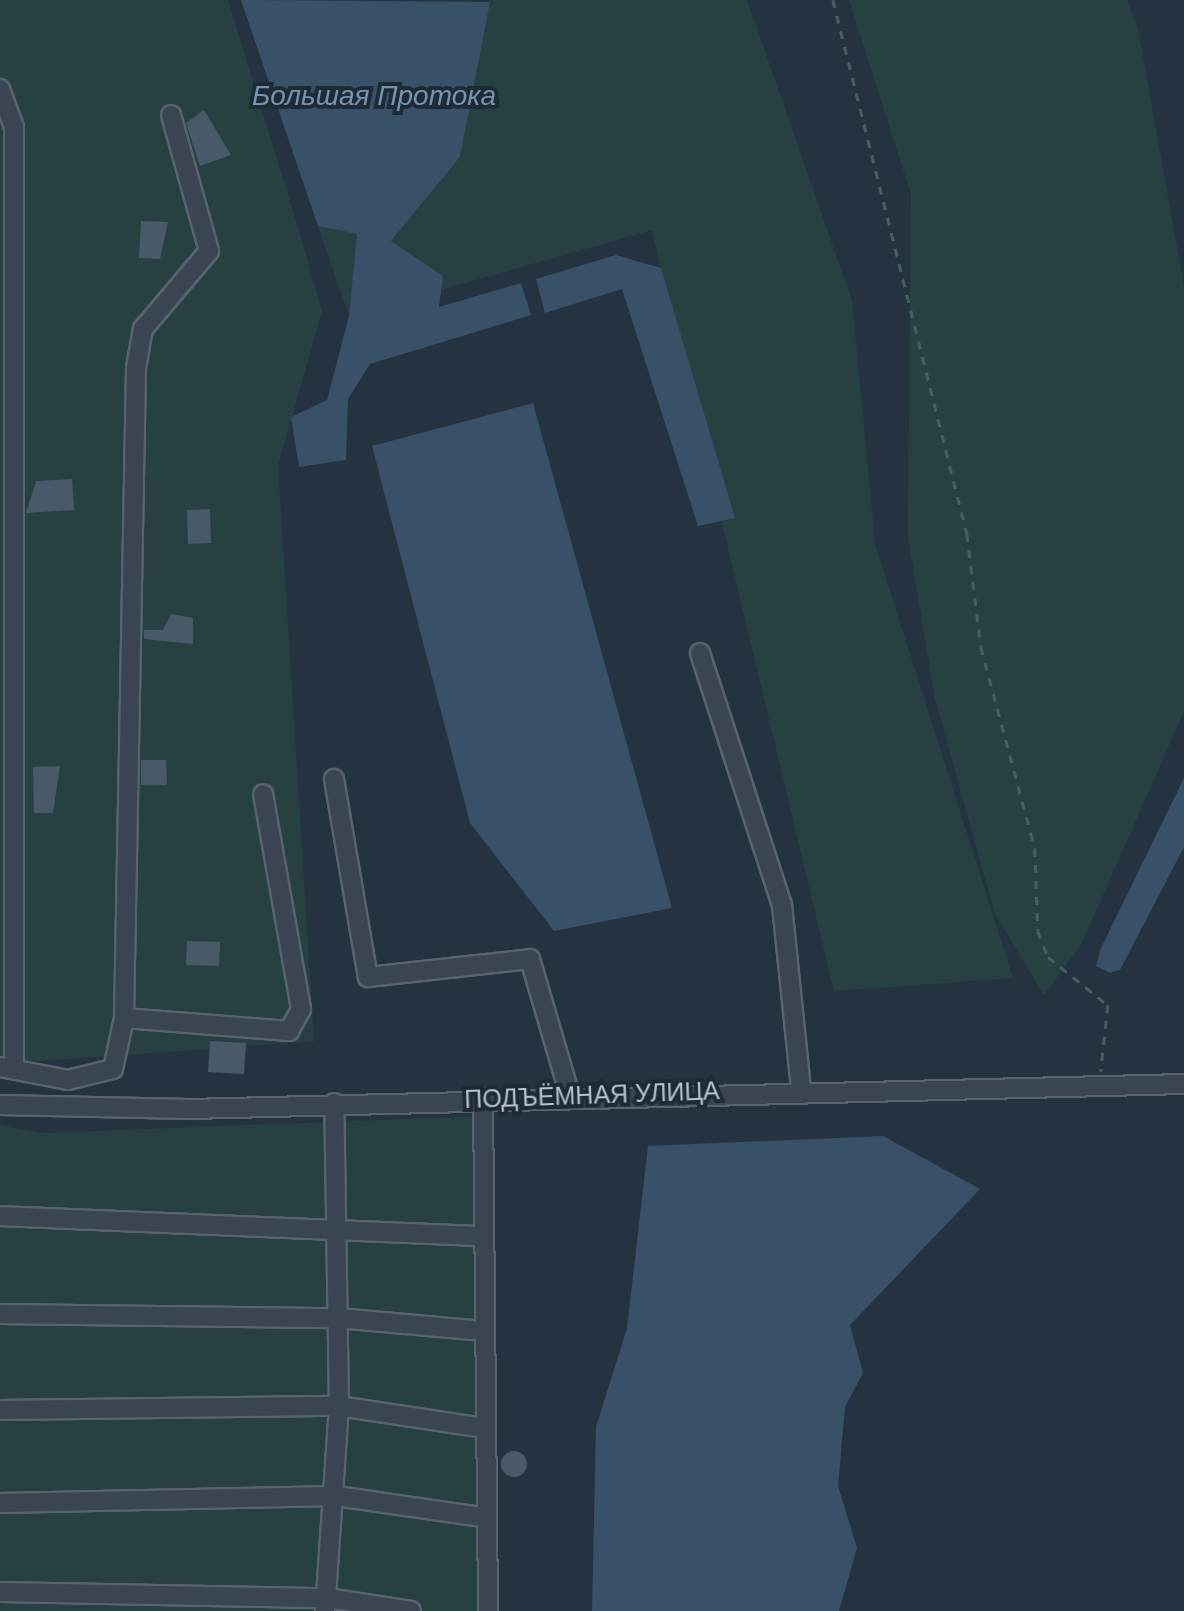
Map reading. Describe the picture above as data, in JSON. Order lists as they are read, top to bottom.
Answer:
{
  "streets": {
    "street": ["ПОДЪЁМНАЯ УЛИЦА"]
  },
  "water": ["Большая Протока"]
}
